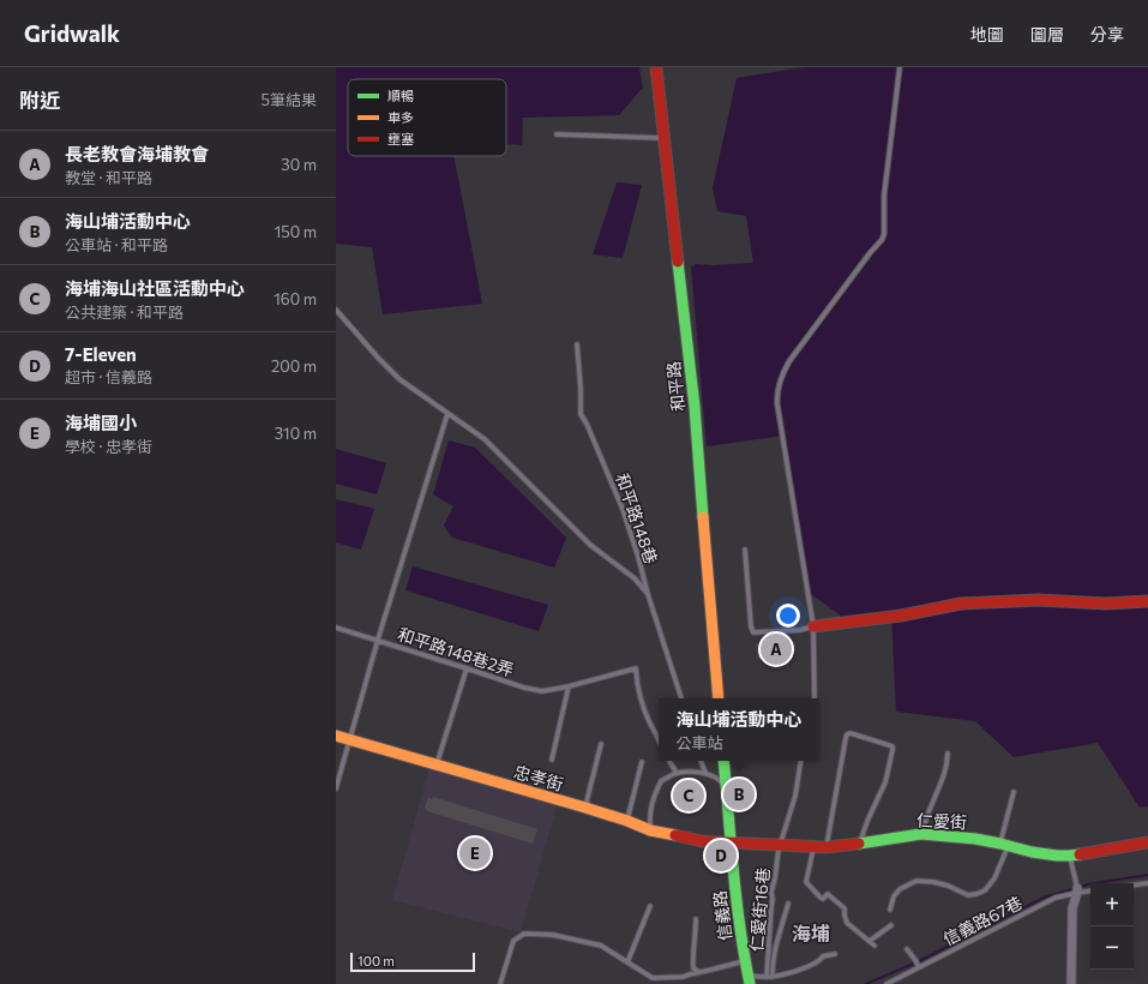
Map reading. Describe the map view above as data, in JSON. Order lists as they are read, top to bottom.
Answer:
{
  "streets": {
    "street": [
      "和平路",
      "忠孝街",
      "仁愛街",
      "信義路"
    ],
    "lane": [
      "和平路148巷",
      "和平路148巷2弄",
      "仁愛街16巷",
      "信義路67巷"
    ]
  },
  "crossings": [
    ["忠孝街", "仁愛街"],
    ["忠孝街", "信義路"],
    ["仁愛街", "仁愛街16巷"],
    ["仁愛街", "信義路"]
  ],
  "districts": ["海埔"],
  "legend": ["順暢", "車多", "壅塞"],
  "scale_bar": "100 m",
  "page": {
    "header": "Gridwalk",
    "nav": ["地圖", "圖層", "分享"],
    "heading": ["附近", "5筆結果"],
    "list": [
      {
        "mark": "A",
        "name": "長老教會海埔教會",
        "note": "教堂 · 和平路",
        "value": "30 m"
      },
      {
        "mark": "B",
        "name": "海山埔活動中心",
        "note": "公車站 · 和平路",
        "value": "150 m"
      },
      {
        "mark": "C",
        "name": "海埔海山社區活動中心",
        "note": "公共建築 · 和平路",
        "value": "160 m"
      },
      {
        "mark": "D",
        "name": "7-Eleven",
        "note": "超市 · 信義路",
        "value": "200 m"
      },
      {
        "mark": "E",
        "name": "海埔國小",
        "note": "學校 · 忠孝街",
        "value": "310 m"
      }
    ],
    "pins": [
      "A",
      "B",
      "C",
      "E",
      "D"
    ],
    "popup": ["海山埔活動中心", "公車站"],
    "map_buttons": ["+", "−"],
    "scale": "100 m"
  }
}
